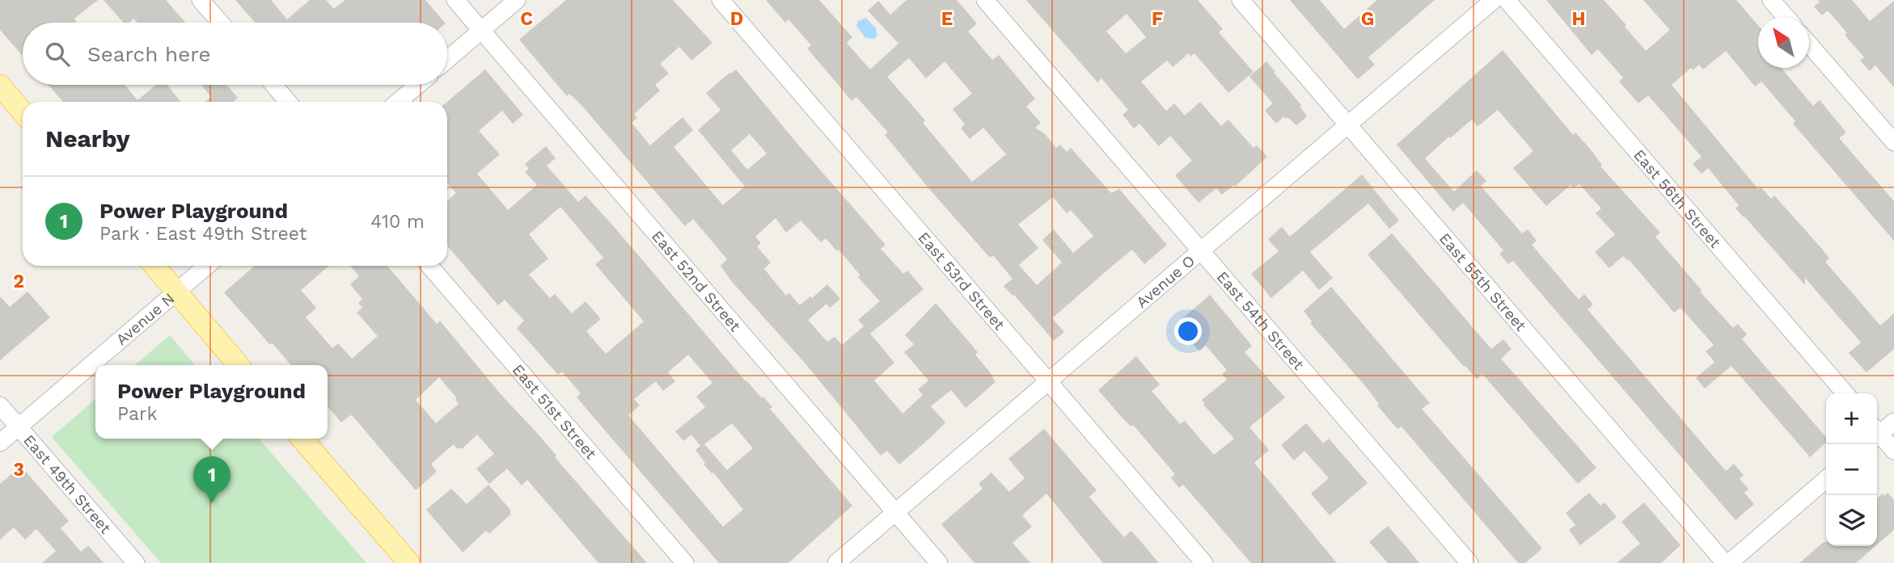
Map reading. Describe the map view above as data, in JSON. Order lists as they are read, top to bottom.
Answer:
{
  "streets": {
    "street": [
      "East 56th Street",
      "East 52nd Street",
      "East 53rd Street",
      "Avenue O",
      "East 55th Street",
      "Avenue N",
      "East 54th Street",
      "East 51st Street",
      "East 49th Street"
    ]
  },
  "crossings": [
    ["East 52nd Street", "Avenue O"],
    ["East 53rd Street", "Avenue O"],
    ["Avenue O", "East 55th Street"],
    ["Avenue O", "East 54th Street"],
    ["Avenue N", "East 49th Street"]
  ],
  "north": "top left",
  "page": {
    "search": "Search here",
    "heading": "Nearby",
    "list": [
      {
        "mark": "1",
        "name": "Power Playground",
        "note": "Park · East 49th Street",
        "value": "410 m"
      }
    ],
    "popup": ["Power Playground", "Park"],
    "map_buttons": ["+", "−"],
    "pins": "1"
  },
  "grid": {
    "columns": [
      "C",
      "D",
      "E",
      "F",
      "G",
      "H"
    ],
    "rows": ["2", "3"]
  }
}
